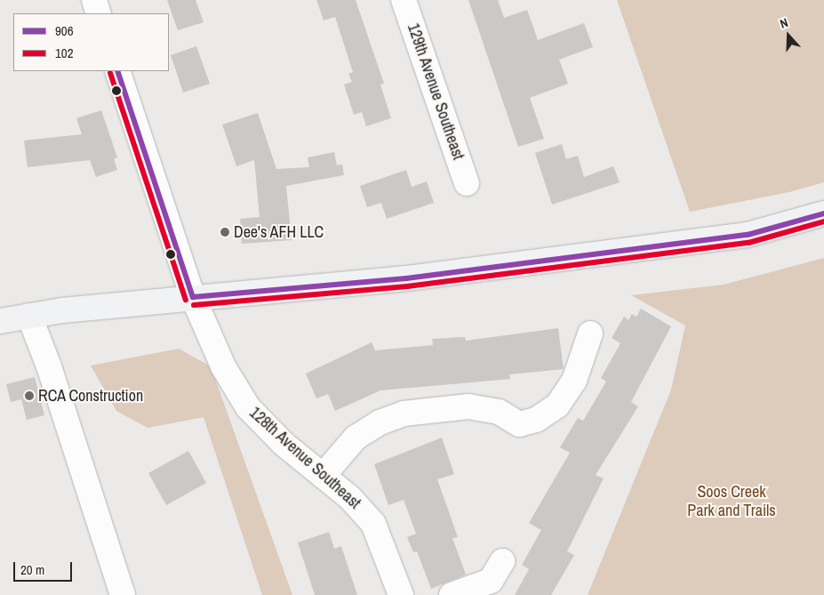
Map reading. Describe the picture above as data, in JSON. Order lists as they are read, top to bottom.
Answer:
{
  "streets": {
    "street": ["129th Avenue Southeast", "128th Avenue Southeast"]
  },
  "parks": ["Soos Creek Park and Trails"],
  "places": ["Dee's AFH LLC", "RCA Construction"],
  "lines": ["transit line 906", "transit line 102"],
  "legend": ["906", "102"],
  "scale_bar": "20 m",
  "north": "top"
}
